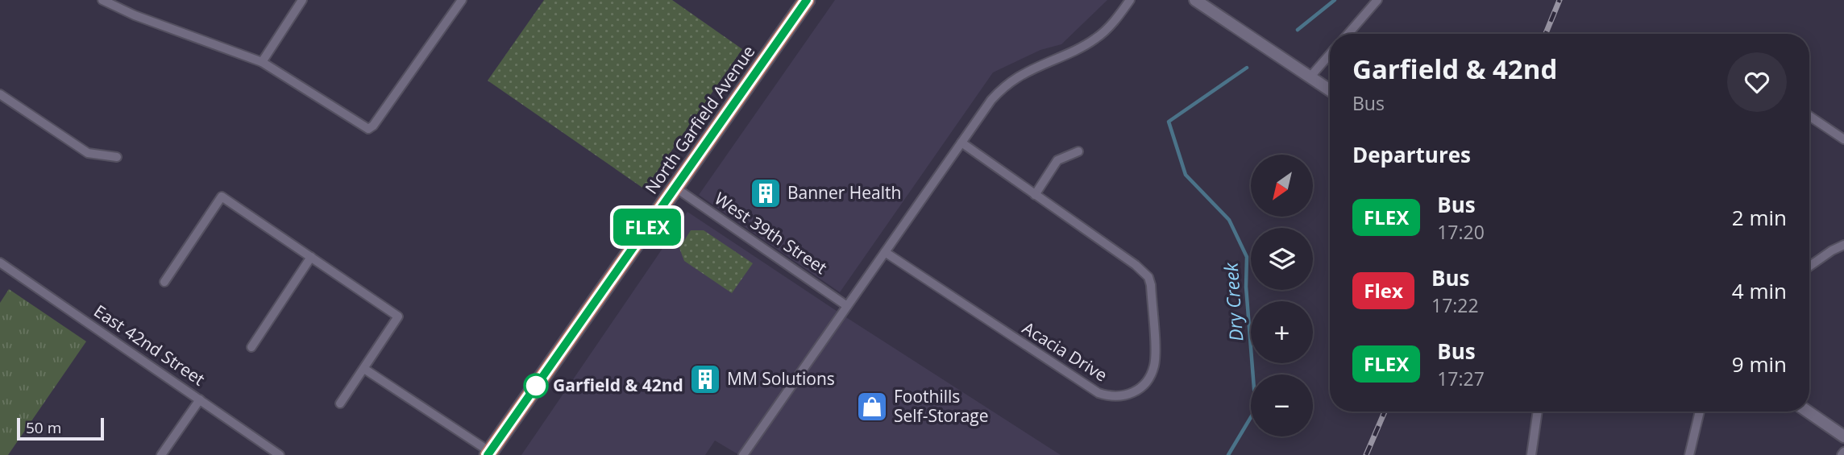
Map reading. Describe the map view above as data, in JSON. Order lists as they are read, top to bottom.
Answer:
{
  "streets": {
    "highway": ["North Garfield Avenue"],
    "street": ["West 39th Street", "East 42nd Street", "Acacia Drive"]
  },
  "crossings": [
    ["North Garfield Avenue", "West 39th Street"]
  ],
  "water": ["Dry Creek"],
  "places": {
    "building": ["Banner Health", "MM Solutions"],
    "other": ["Garfield & 42nd"],
    "shop": ["Foothills Self-Storage"]
  },
  "lines": ["bus line FLEX"],
  "scale_bar": "50 m",
  "north": "bottom left",
  "page": {
    "on_map": "FLEX",
    "heading": [
      ["Garfield & 42nd", "Bus"],
      "Departures"
    ],
    "map_buttons": ["+", "−"],
    "list": [
      {
        "mark": "FLEX",
        "name": "Bus",
        "note": "17:20",
        "value": "2 min"
      },
      {
        "mark": "Flex",
        "name": "Bus",
        "note": "17:22",
        "value": "4 min"
      },
      {
        "mark": "FLEX",
        "name": "Bus",
        "note": "17:27",
        "value": "9 min"
      }
    ],
    "scale": "50 m"
  }
}
